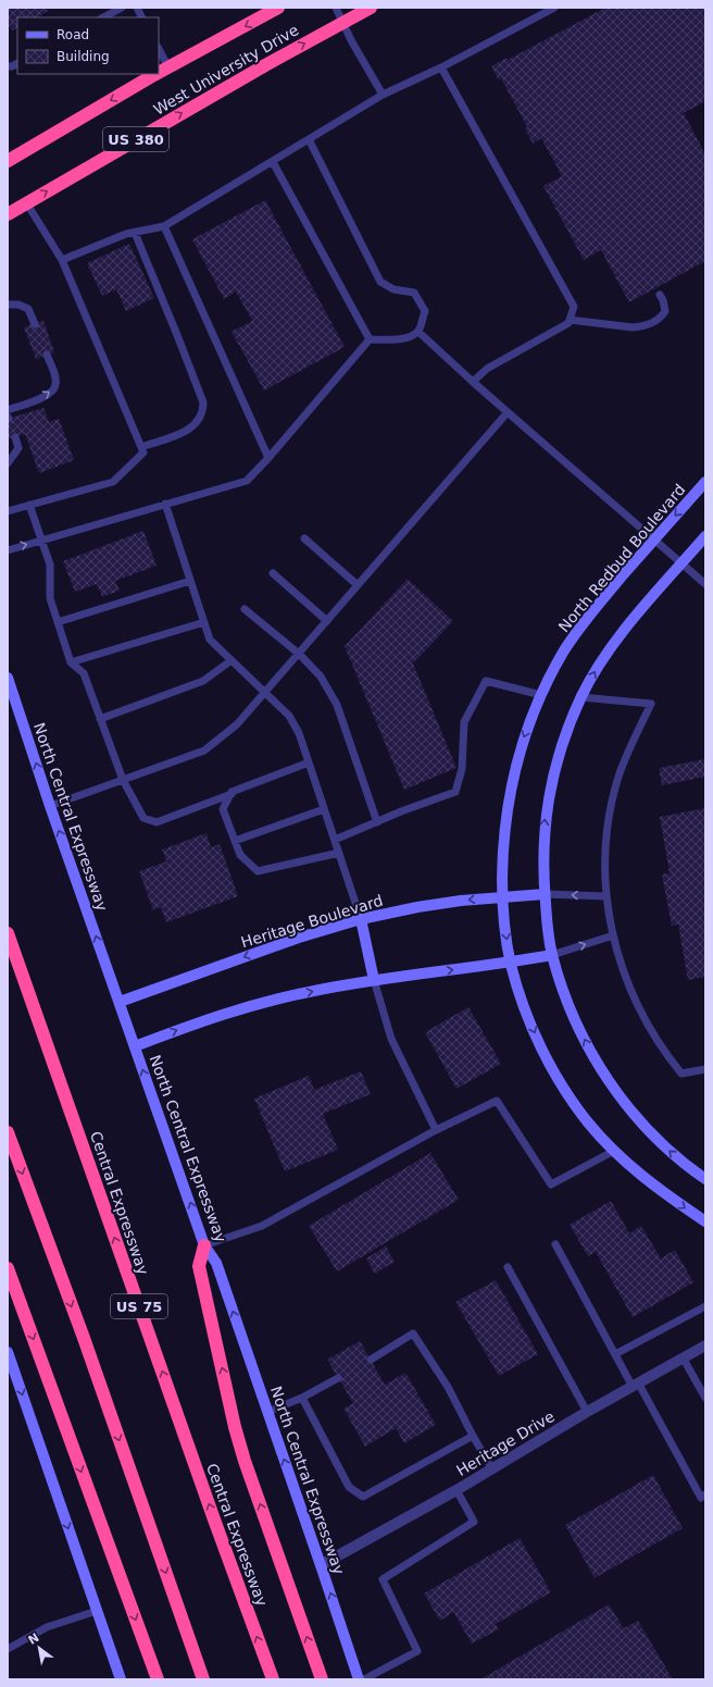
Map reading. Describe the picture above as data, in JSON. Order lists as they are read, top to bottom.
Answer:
{
  "streets": {
    "highway": [
      "West University Drive",
      "US 380",
      "Central Expressway",
      "US 75"
    ],
    "street": [
      "North Redbud Boulevard",
      "North Central Expressway",
      "Heritage Boulevard",
      "Heritage Drive"
    ]
  },
  "crossings": [
    ["North Redbud Boulevard", "Heritage Boulevard"],
    ["North Central Expressway", "Heritage Boulevard"],
    ["North Central Expressway", "Heritage Drive"]
  ],
  "one_way": ["North Central Expressway"],
  "legend": ["Road", "Building"],
  "north": "top left"
}
